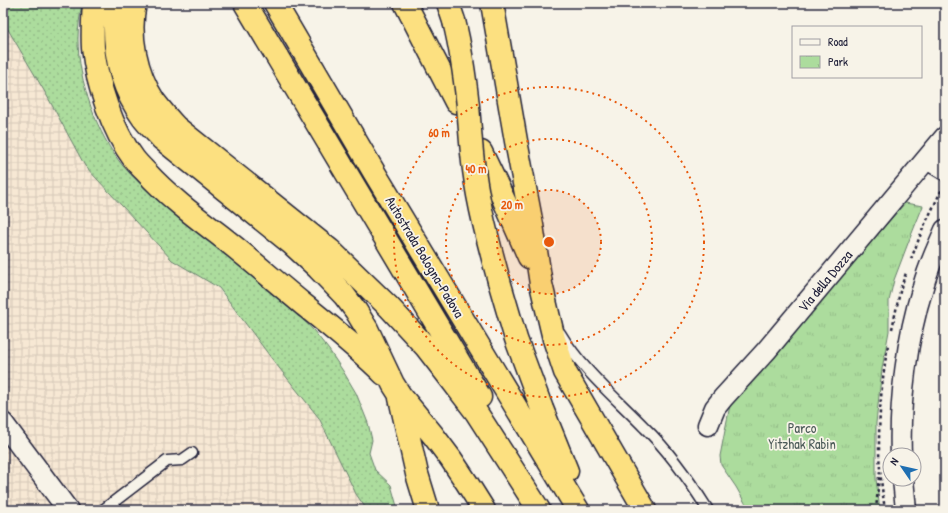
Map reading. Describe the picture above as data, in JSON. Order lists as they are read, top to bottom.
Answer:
{
  "streets": {
    "highway": ["Autostrada Bologna-Padova"],
    "street": ["Via della Dozza"]
  },
  "parks": ["Parco Yitzhak Rabin"],
  "legend": ["Road", "Park"],
  "north": "top left",
  "rings": ["60 m", "40 m", "20 m"]
}
